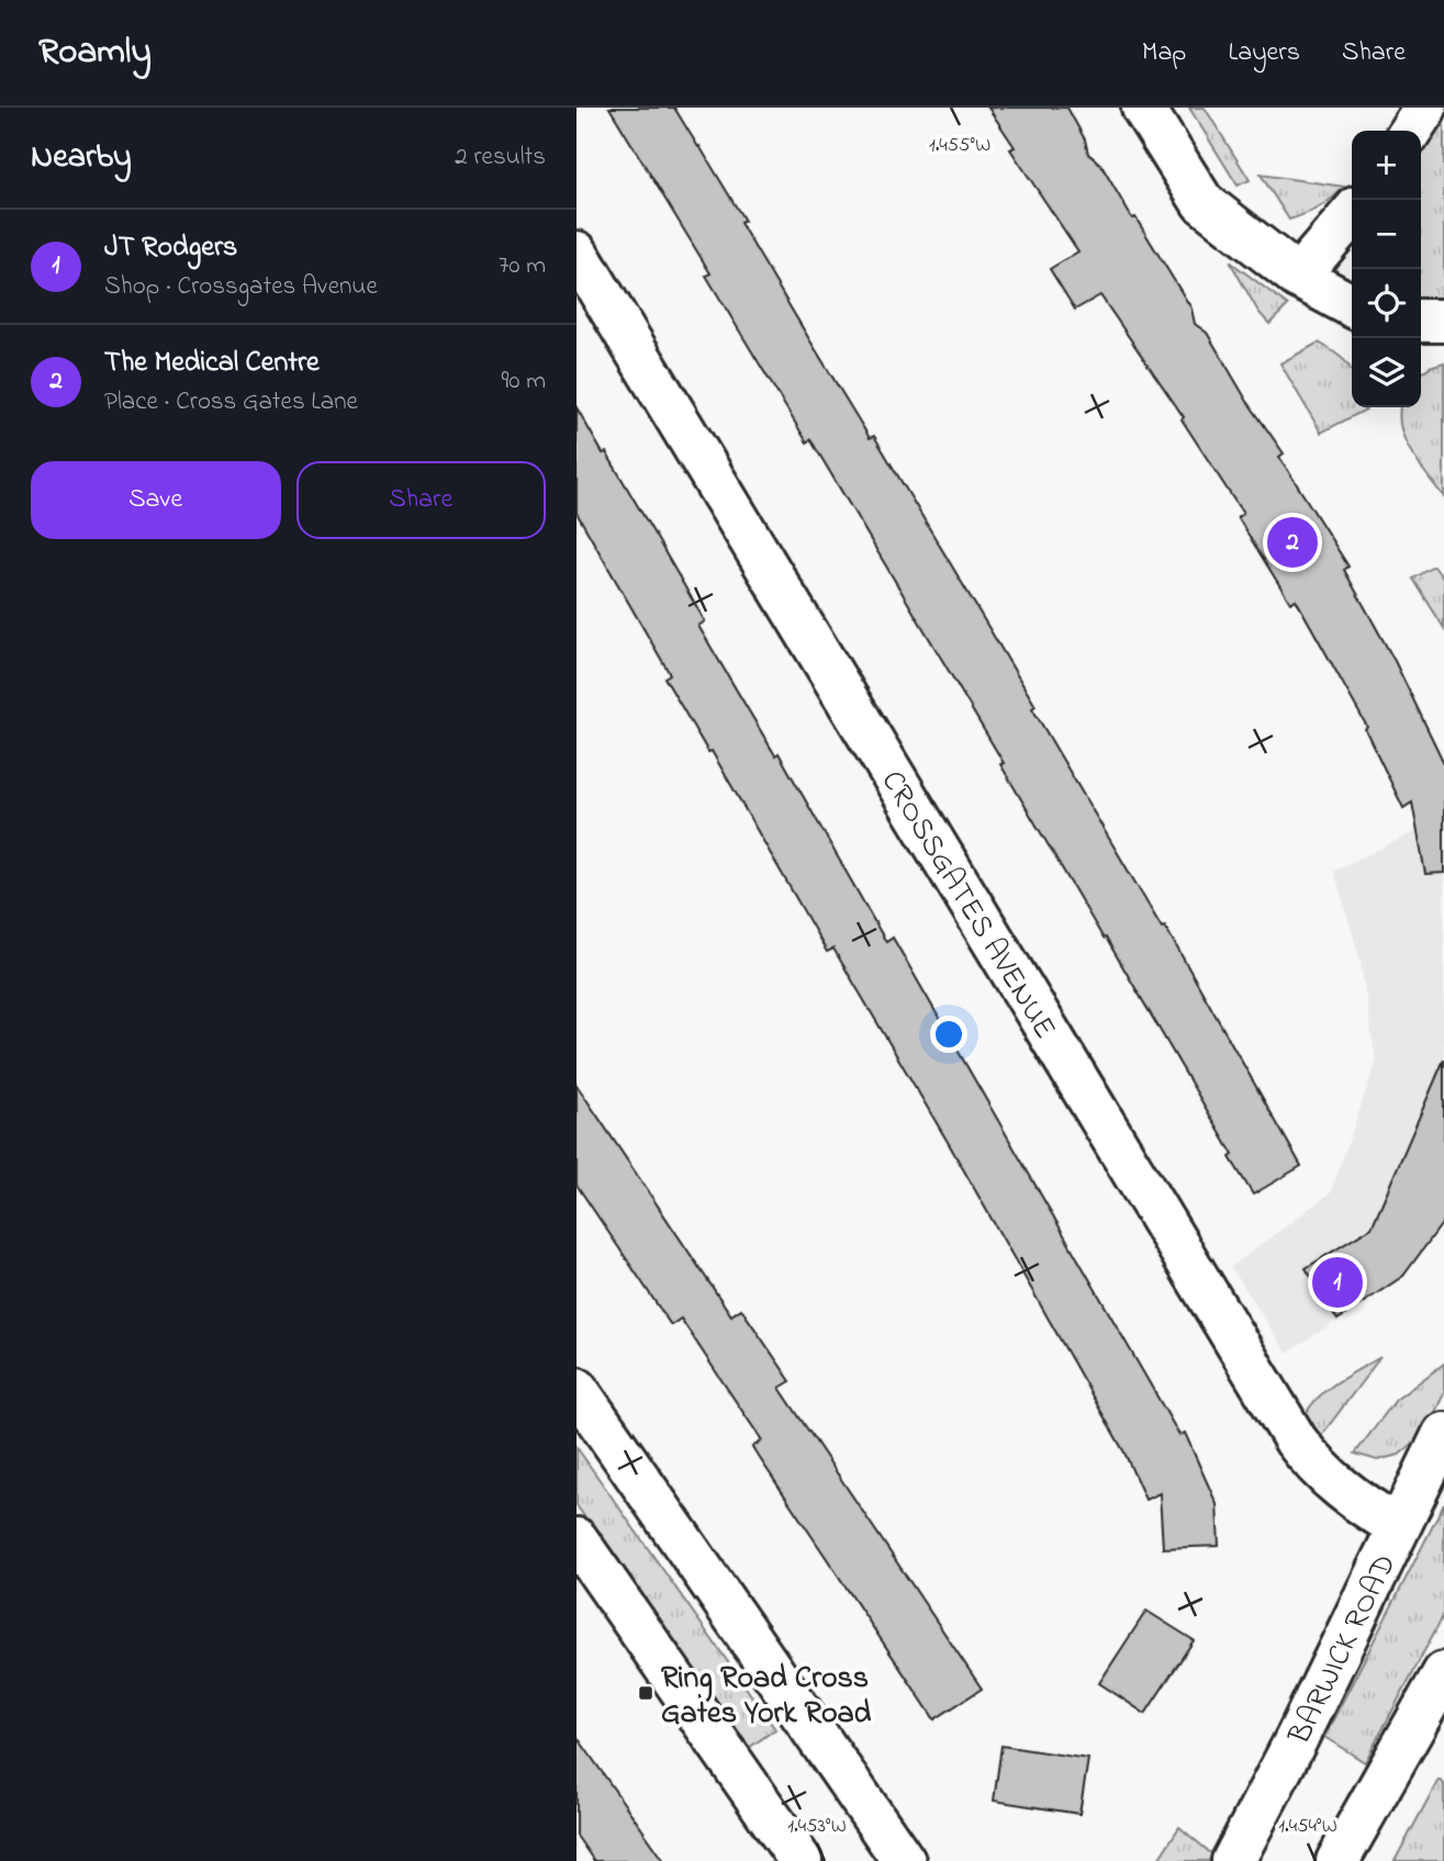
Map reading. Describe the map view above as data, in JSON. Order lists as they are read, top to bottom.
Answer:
{
  "streets": {
    "main road": ["CROSSGATES AVENUE", "BARWICK ROAD"]
  },
  "crossings": [
    ["CROSSGATES AVENUE", "BARWICK ROAD"]
  ],
  "places": {
    "transit": ["Ring Road Cross Gates York Road"]
  },
  "page": {
    "header": "Roamly",
    "nav": ["Map", "Layers", "Share"],
    "heading": ["Nearby", "2 results"],
    "map_buttons": ["+", "−"],
    "list": [
      {
        "mark": "1",
        "name": "JT Rodgers",
        "note": "Shop · Crossgates Avenue",
        "value": "70 m"
      },
      {
        "mark": "2",
        "name": "The Medical Centre",
        "note": "Place · Cross Gates Lane",
        "value": "90 m"
      }
    ],
    "buttons": ["Save", "Share"],
    "pins": ["2", "1"]
  },
  "coordinates": ["1.455°W", "1.453°W", "1.454°W"]
}
